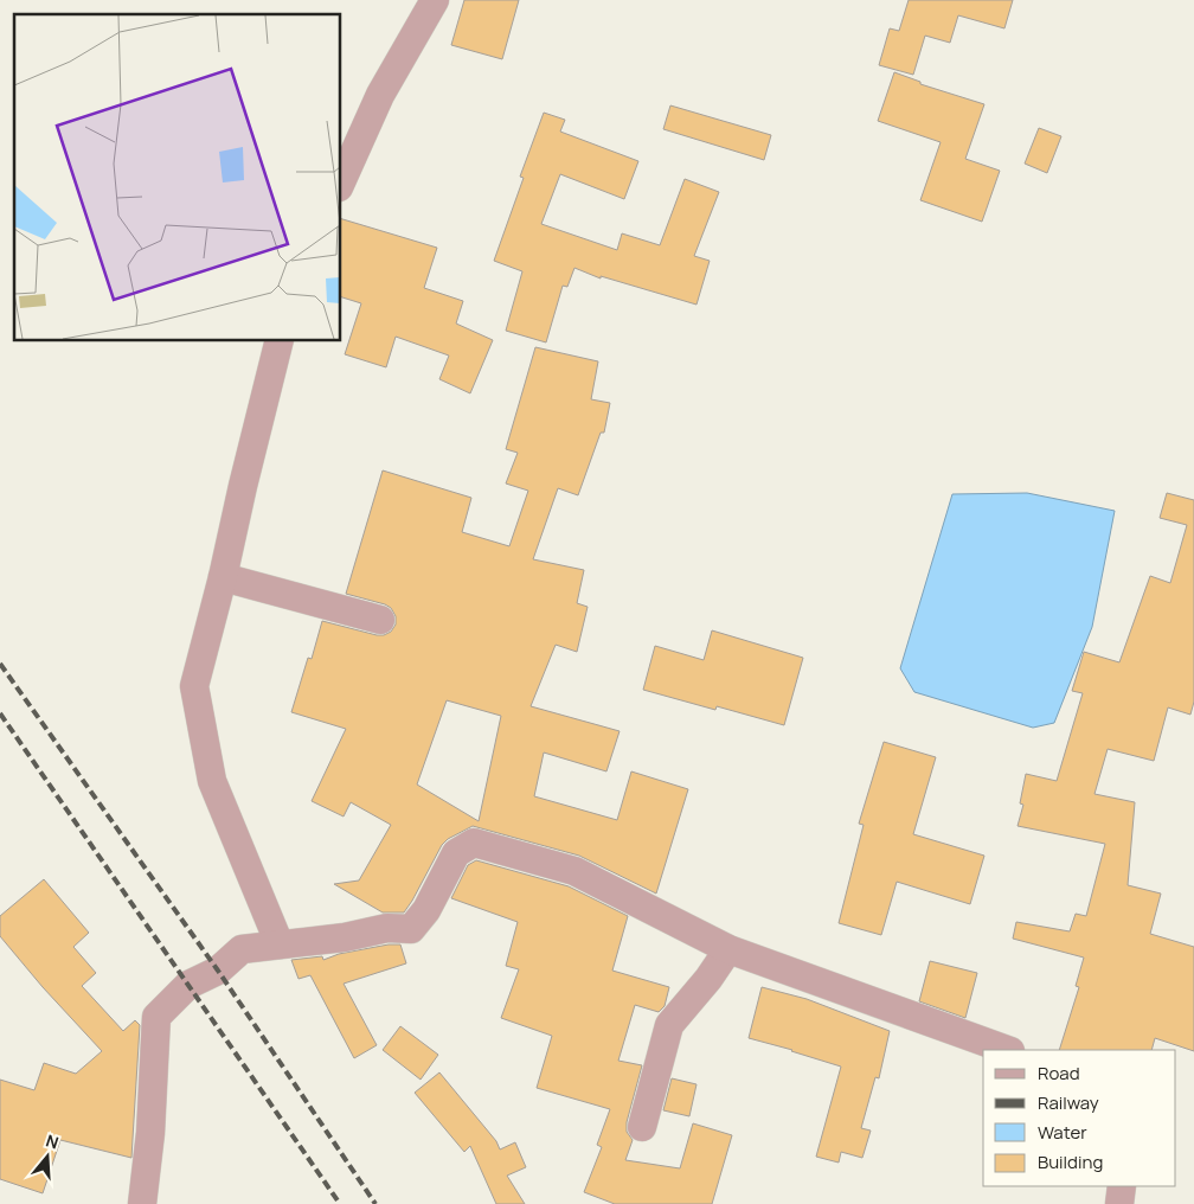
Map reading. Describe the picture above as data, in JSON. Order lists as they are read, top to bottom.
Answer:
{
  "legend": [
    "Road",
    "Railway",
    "Water",
    "Building"
  ],
  "north": "top"
}
